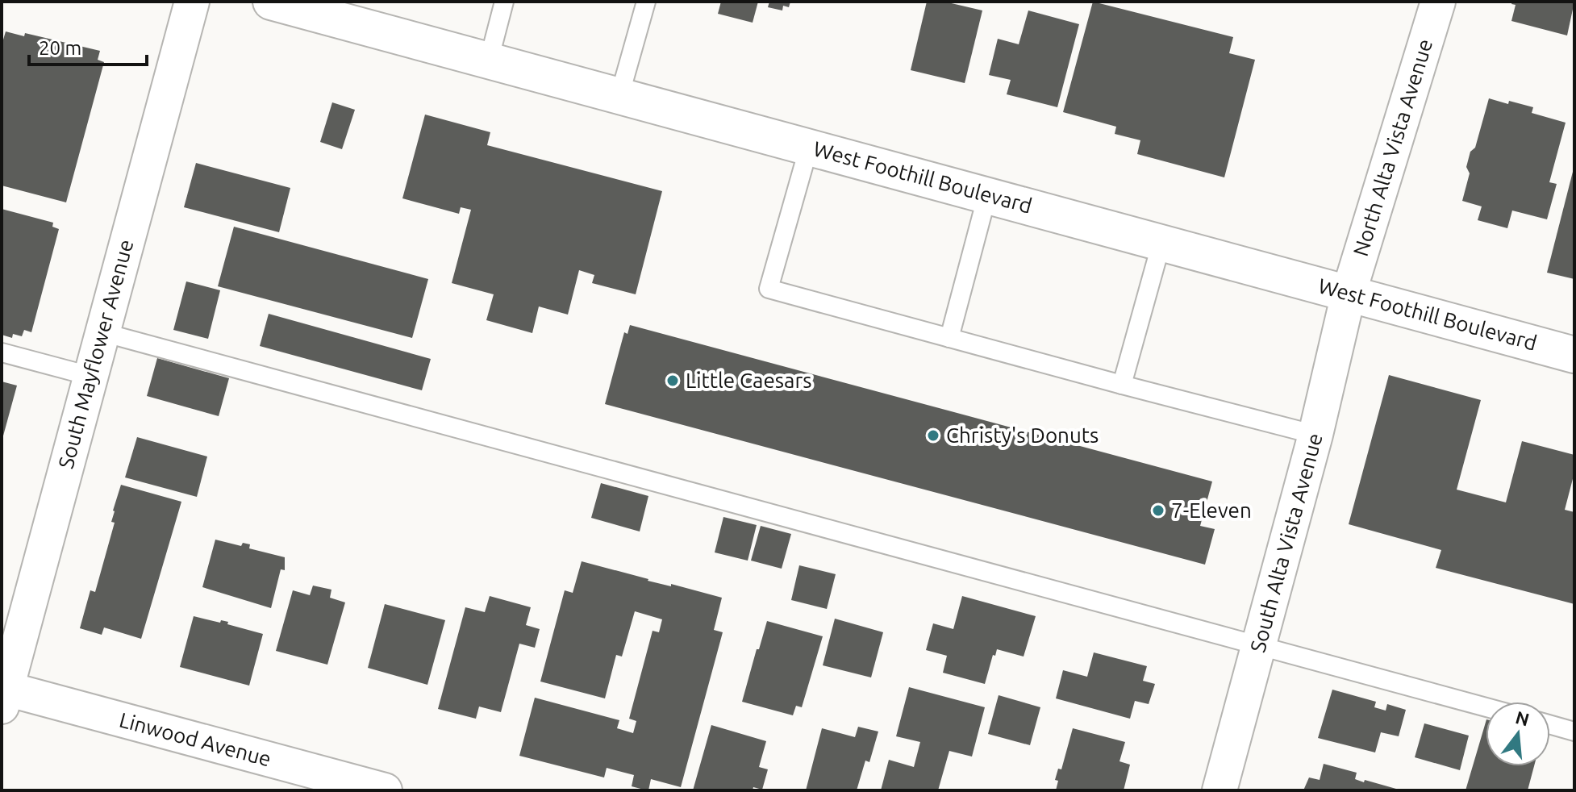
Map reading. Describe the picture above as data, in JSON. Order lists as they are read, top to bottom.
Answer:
{
  "streets": {
    "main road": ["West Foothill Boulevard"],
    "street": [
      "North Alta Vista Avenue",
      "South Mayflower Avenue",
      "South Alta Vista Avenue",
      "Linwood Avenue"
    ]
  },
  "crossings": [
    ["North Alta Vista Avenue", "West Foothill Boulevard"],
    ["North Alta Vista Avenue", "South Alta Vista Avenue"],
    ["West Foothill Boulevard", "South Alta Vista Avenue"],
    ["South Mayflower Avenue", "Linwood Avenue"]
  ],
  "places": ["Little Caesars", "Christy's Donuts", "7-Eleven"],
  "scale_bar": "20 m",
  "north": "top"
}
